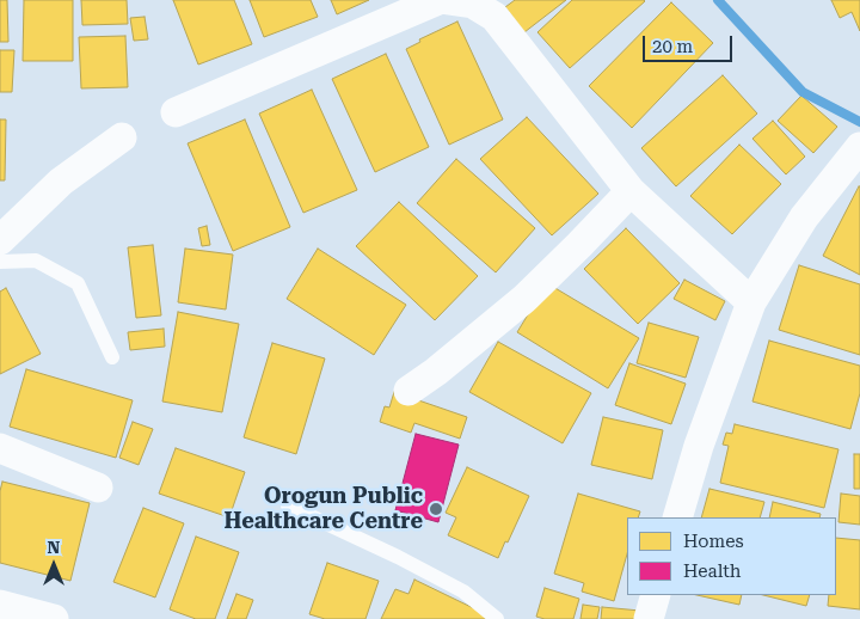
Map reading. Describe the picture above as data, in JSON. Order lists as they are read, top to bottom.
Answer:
{
  "places": ["Orogun Public Healthcare Centre"],
  "legend": ["Homes", "Health"],
  "scale_bar": "20 m",
  "north": "top"
}
